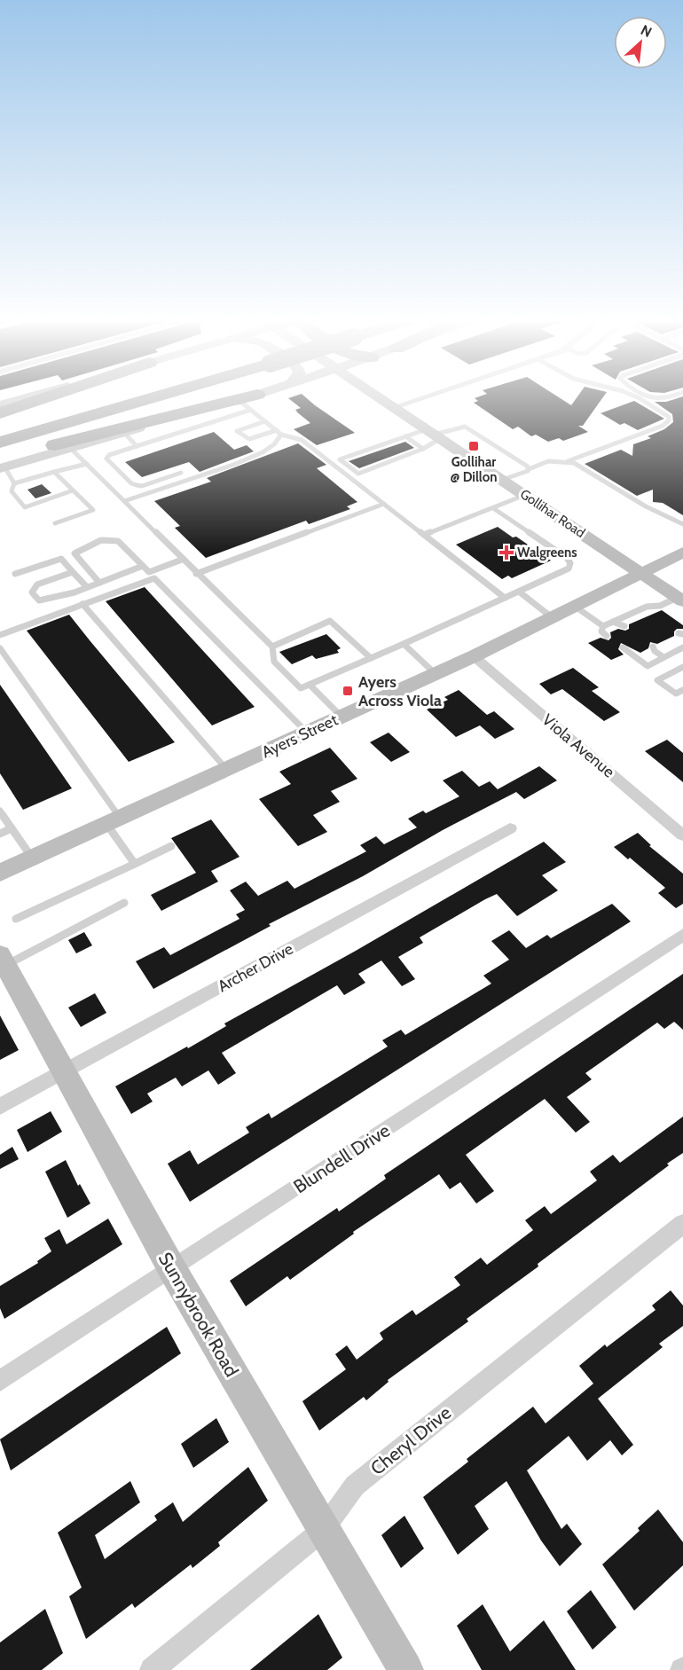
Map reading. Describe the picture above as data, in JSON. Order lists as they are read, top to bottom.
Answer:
{
  "streets": {
    "main road": ["Gollihar Road", "Ayers Street", "Sunnybrook Road"],
    "street": [
      "Viola Avenue",
      "Archer Drive",
      "Blundell Drive",
      "Cheryl Drive"
    ]
  },
  "crossings": [
    ["Gollihar Road", "Ayers Street"],
    ["Ayers Street", "Viola Avenue"],
    ["Archer Drive", "Sunnybrook Road"],
    ["Blundell Drive", "Sunnybrook Road"],
    ["Sunnybrook Road", "Cheryl Drive"]
  ],
  "places": {
    "transit": ["Gollihar @ Dillon", "Ayers Across Viola"],
    "health": ["Walgreens"]
  },
  "north": "top right"
}
